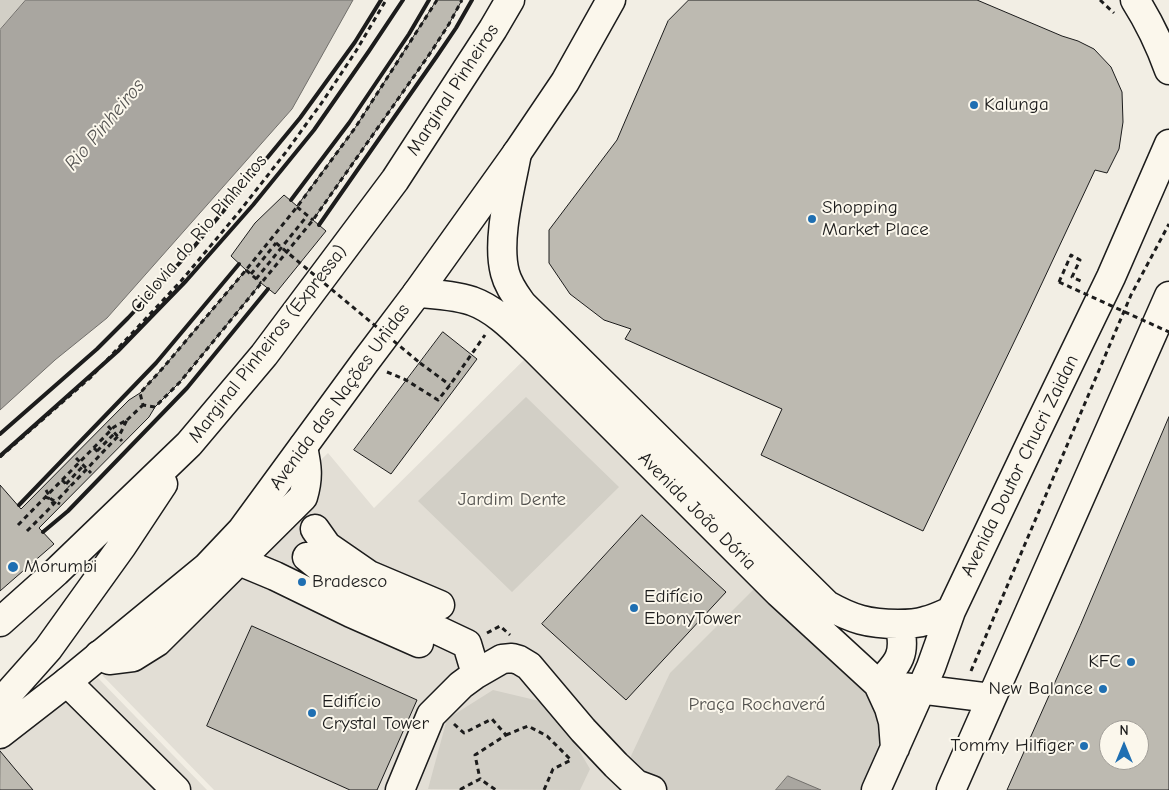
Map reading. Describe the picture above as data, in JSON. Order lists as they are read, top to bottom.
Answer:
{
  "streets": {
    "main road": [
      "Marginal Pinheiros",
      "Marginal Pinheiros (Expressa)",
      "Avenida das Nações Unidas",
      "Avenida Doutor Chucri Zaidan",
      "Avenida João Dória"
    ],
    "path": ["Ciclovia do Rio Pinheiros"]
  },
  "crossings": [
    ["Marginal Pinheiros", "Marginal Pinheiros (Expressa)"],
    ["Avenida das Nações Unidas", "Avenida João Dória"],
    ["Avenida Doutor Chucri Zaidan", "Avenida João Dória"]
  ],
  "water": ["Rio Pinheiros"],
  "parks": ["Jardim Dente", "Praça Rochaverá"],
  "places": [
    "Kalunga",
    "Shopping Market Place",
    "Morumbi",
    "Bradesco",
    "Edifício EbonyTower",
    "KFC",
    "New Balance",
    "Edifício Crystal Tower",
    "Tommy Hilfiger"
  ],
  "north": "top"
}
